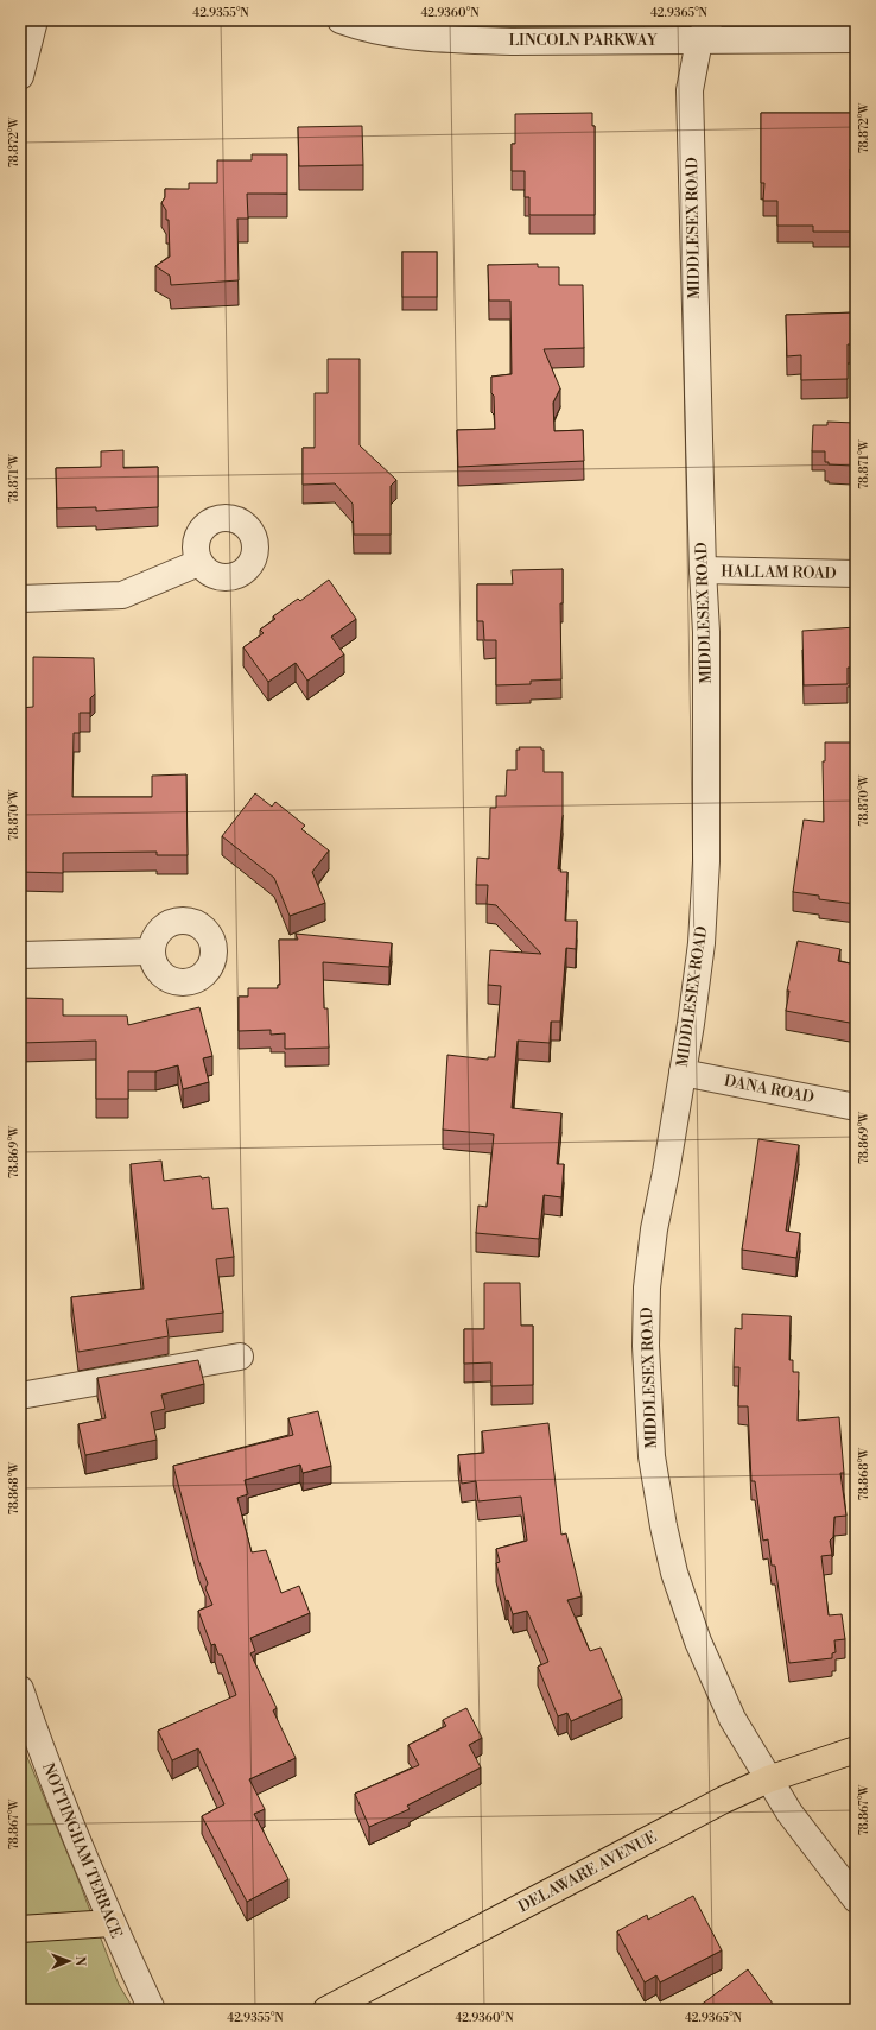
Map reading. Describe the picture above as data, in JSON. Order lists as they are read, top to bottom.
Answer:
{
  "streets": {
    "main road": ["DELAWARE AVENUE"],
    "street": [
      "LINCOLN PARKWAY",
      "MIDDLESEX ROAD",
      "HALLAM ROAD",
      "DANA ROAD",
      "NOTTINGHAM TERRACE"
    ]
  },
  "crossings": [
    ["LINCOLN PARKWAY", "MIDDLESEX ROAD"],
    ["MIDDLESEX ROAD", "HALLAM ROAD"],
    ["MIDDLESEX ROAD", "DANA ROAD"],
    ["MIDDLESEX ROAD", "DELAWARE AVENUE"]
  ],
  "north": "right",
  "coordinates": [
    "42.9355°N",
    "42.9360°N",
    "42.9365°N",
    "78.872°W",
    "78.871°W",
    "78.870°W",
    "78.869°W",
    "78.868°W",
    "78.867°W"
  ]
}
